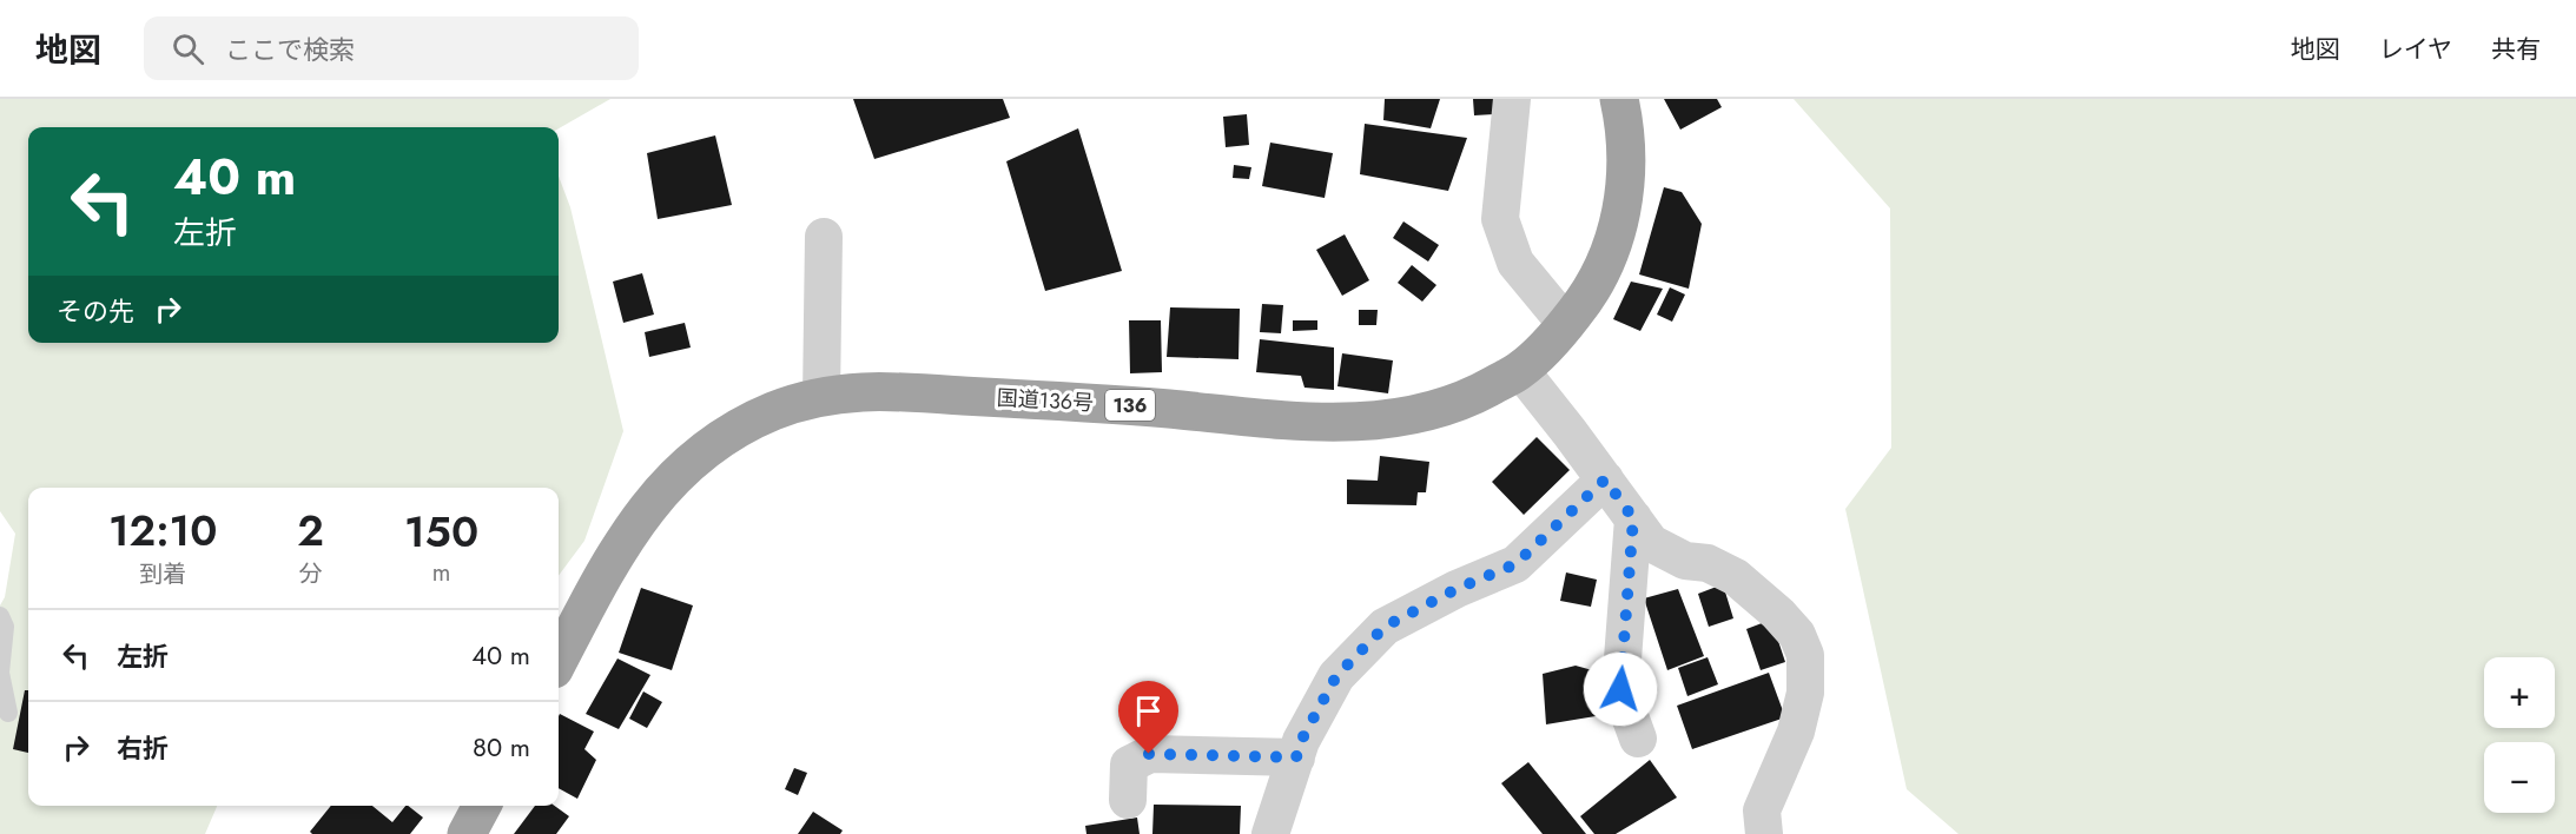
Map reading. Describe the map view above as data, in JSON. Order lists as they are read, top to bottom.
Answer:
{
  "streets": {
    "highway": ["国道136号", "136"]
  },
  "page": {
    "header": "地図",
    "search": "ここで検索",
    "nav": ["地図", "レイヤ", "共有"],
    "turn": ["40 m", "左折"],
    "then": "その先",
    "eta": [
      "12:10",
      "到着",
      "2",
      "分",
      "150",
      "m"
    ],
    "list": [
      {
        "name": "左折",
        "value": "40 m"
      },
      {
        "name": "右折",
        "value": "80 m"
      }
    ],
    "map_buttons": ["+", "−"]
  }
}
